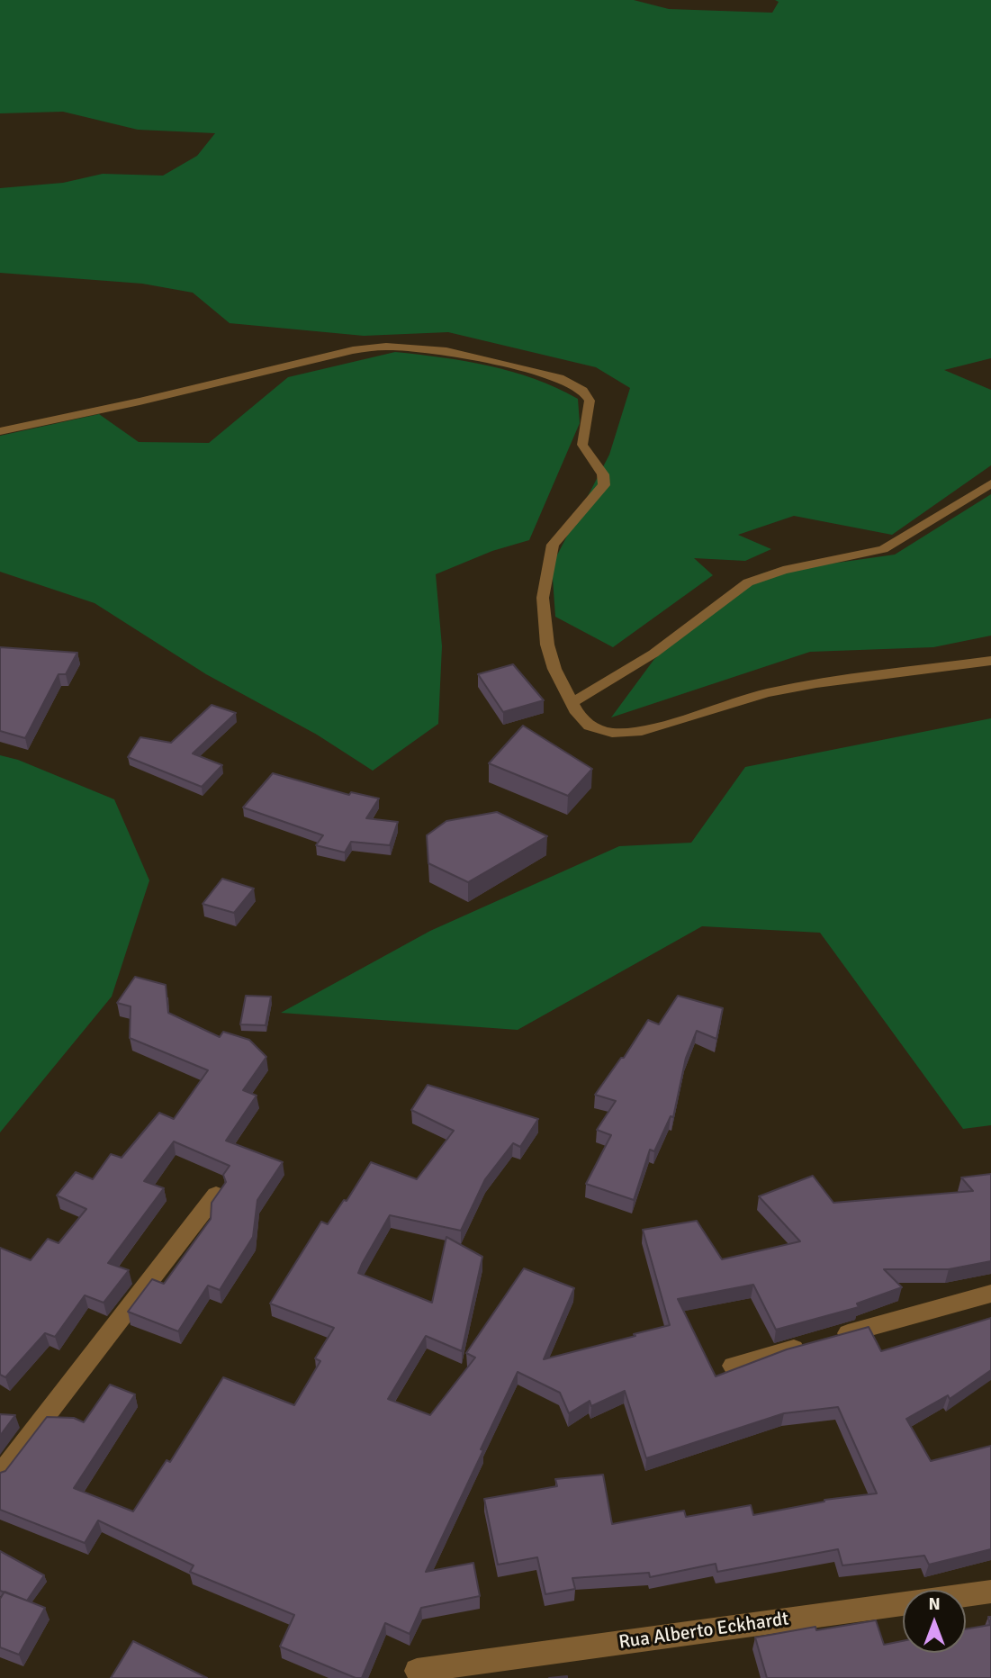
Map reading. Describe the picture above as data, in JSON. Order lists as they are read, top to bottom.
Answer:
{
  "streets": {
    "street": ["Rua Alberto Eckhardt"]
  },
  "north": "top"
}
